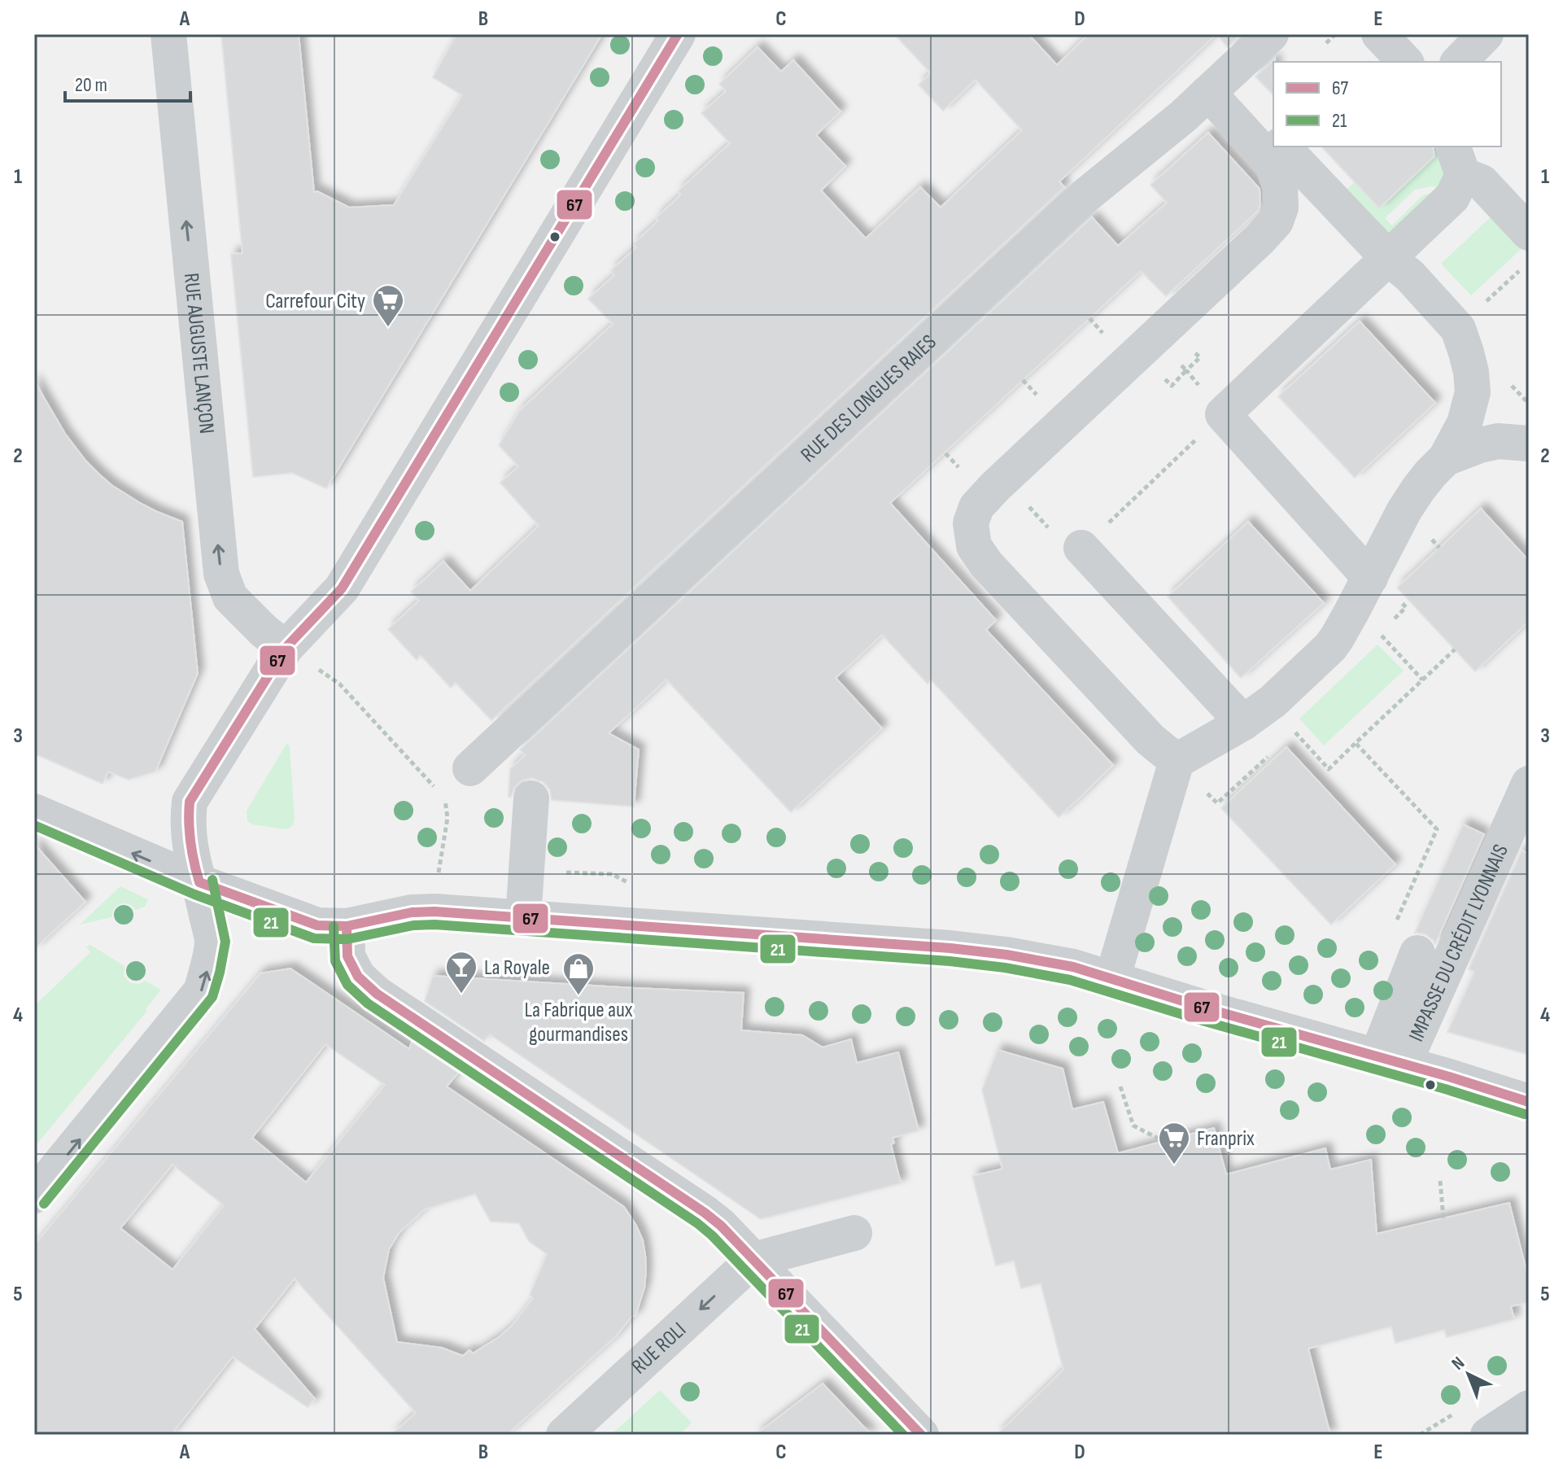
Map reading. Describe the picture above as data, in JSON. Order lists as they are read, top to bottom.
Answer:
{
  "streets": {
    "street": [
      "RUE AUGUSTE LANÇON",
      "RUE DES LONGUES RAIES",
      "IMPASSE DU CRÉDIT LYONNAIS",
      "RUE ROLI"
    ]
  },
  "one_way": ["RUE AUGUSTE LANÇON", "RUE ROLI"],
  "places": {
    "supermarket": ["Carrefour City", "Franprix"],
    "bar": ["La Royale"],
    "shop": ["La Fabrique aux gourmandises"]
  },
  "lines": ["transit line 67", "transit line 21"],
  "legend": ["67", "21"],
  "scale_bar": "20 m",
  "north": "top left",
  "grid": {
    "columns": [
      "A",
      "B",
      "C",
      "D",
      "E"
    ],
    "rows": [
      "1",
      "2",
      "3",
      "4",
      "5"
    ]
  }
}
